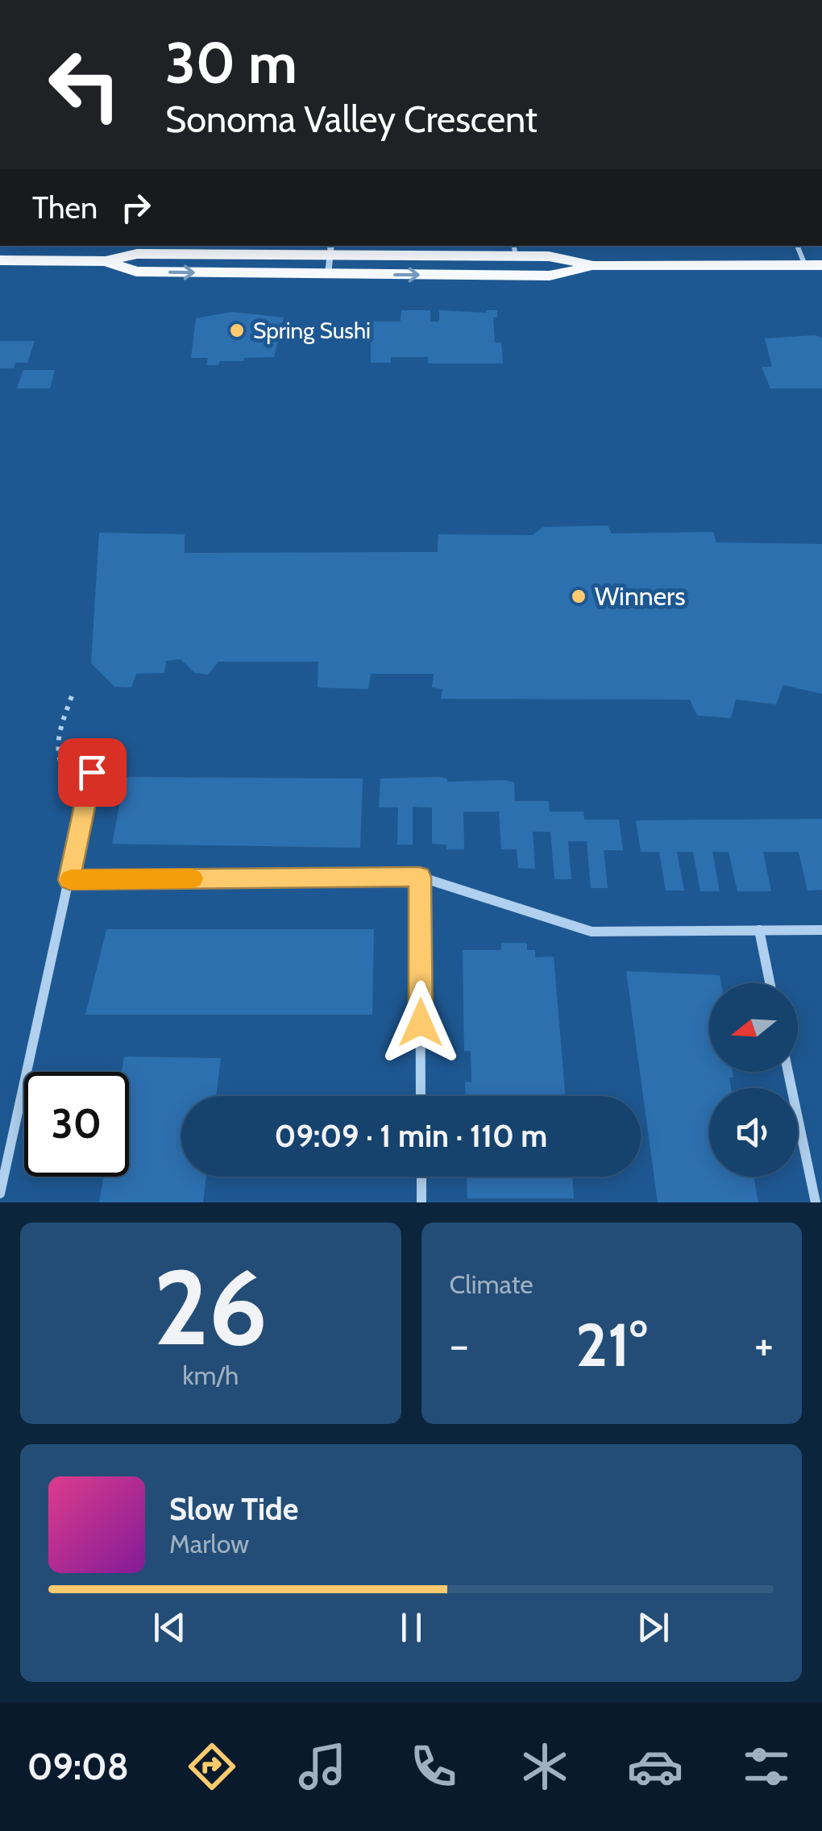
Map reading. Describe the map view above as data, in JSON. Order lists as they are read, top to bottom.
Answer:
{
  "places": ["Spring Sushi", "Winners"],
  "north": "left",
  "page": {
    "turn": ["30 m", "Sonoma Valley Crescent"],
    "then": "Then",
    "limit": "30",
    "trip": "09:09 · 1 min · 110 m",
    "tile": [
      ["26", "km/h"],
      "Climate"
    ],
    "heat": ["−", "21°", "+"],
    "song": ["Slow Tide", "Marlow"],
    "tabs": "09:08"
  }
}
